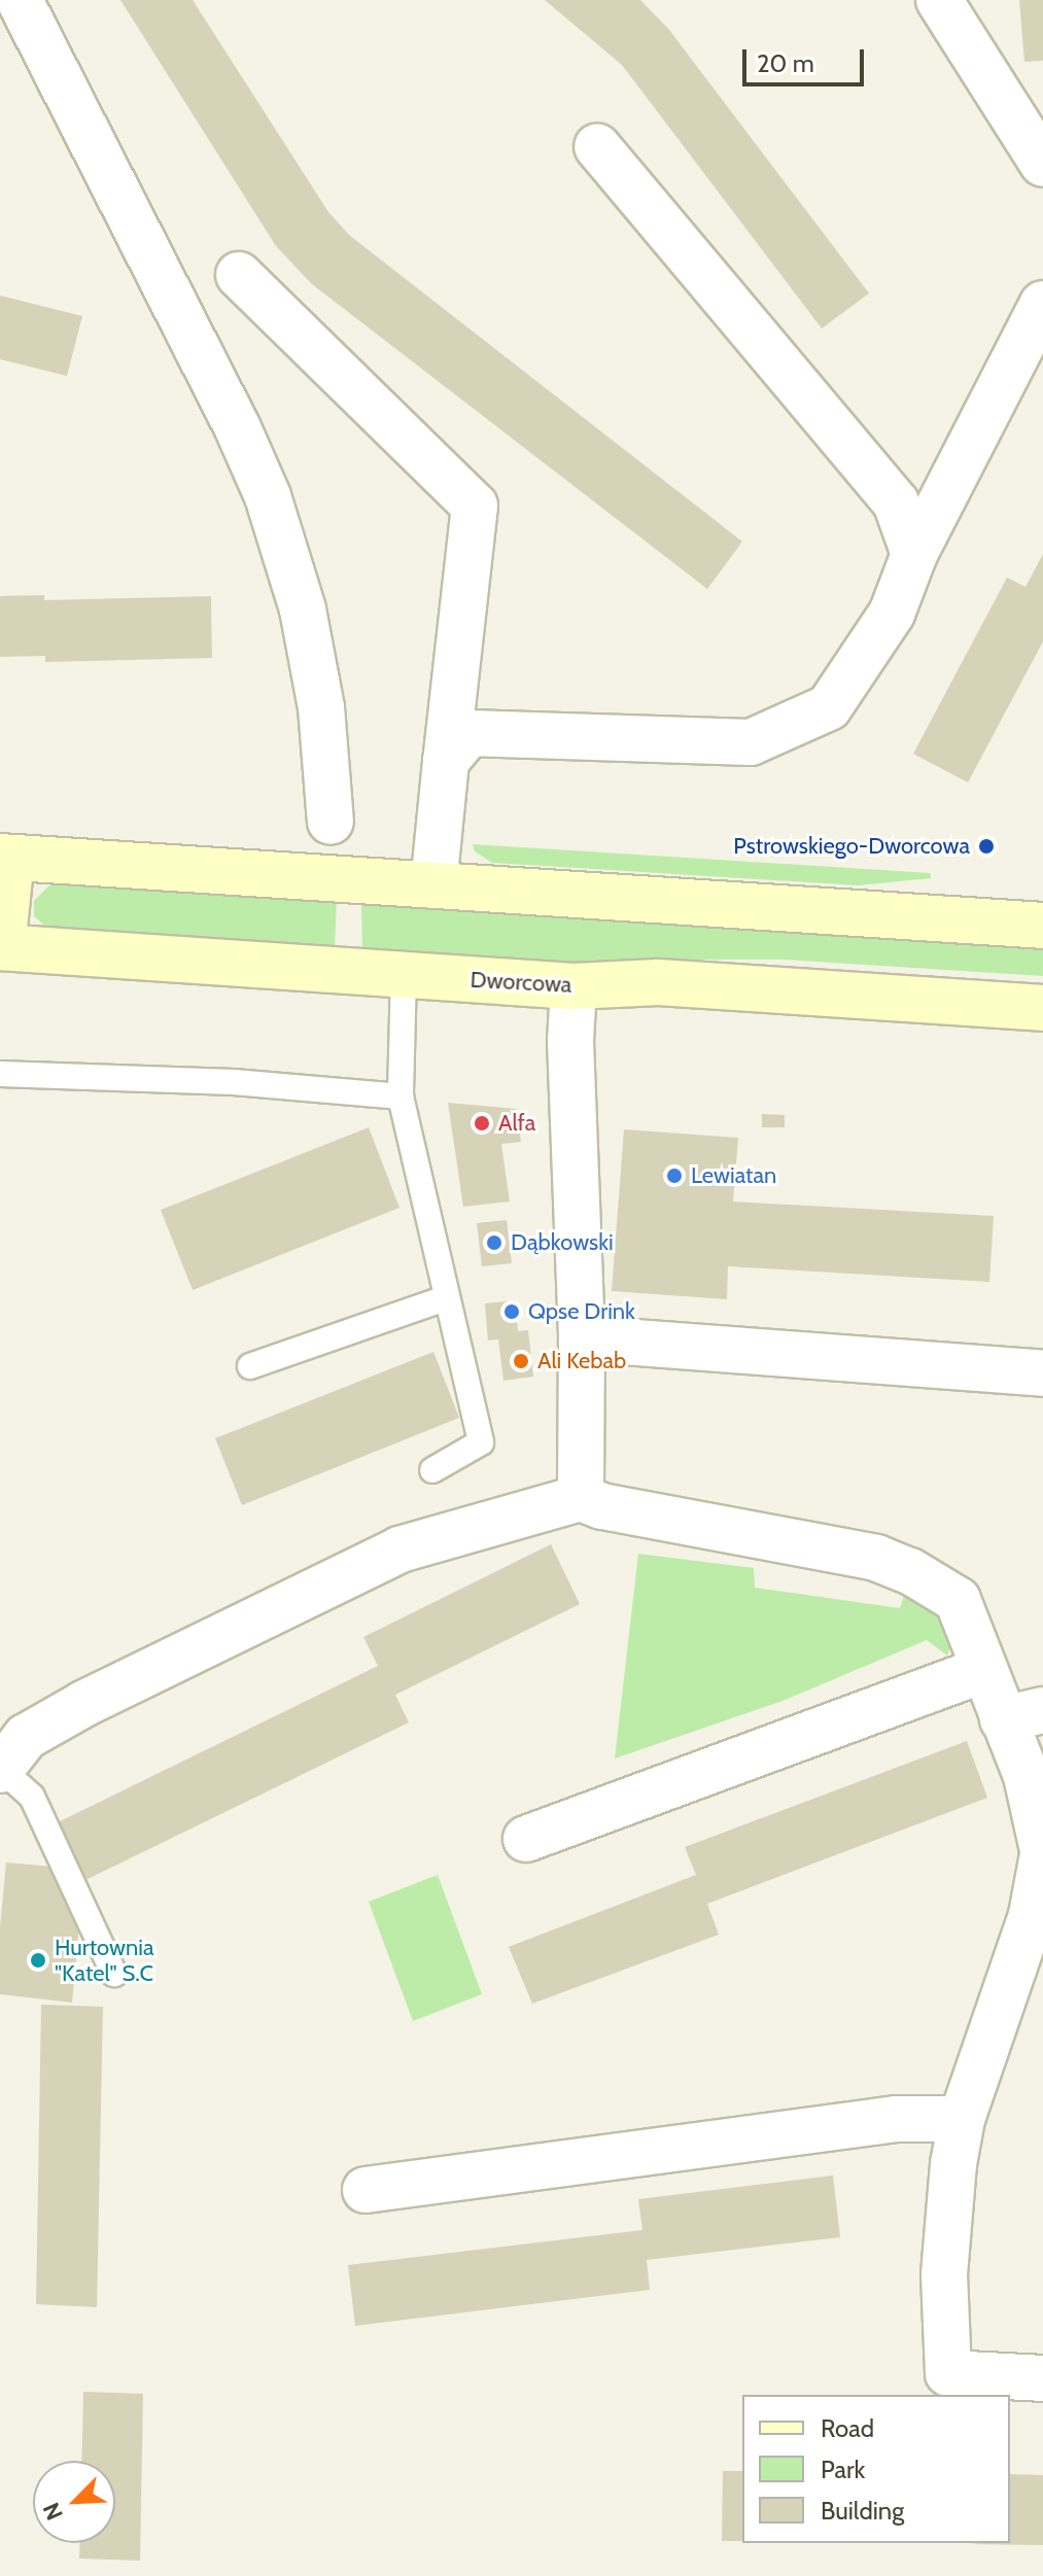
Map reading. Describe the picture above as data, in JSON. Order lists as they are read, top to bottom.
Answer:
{
  "streets": {
    "street": ["Dworcowa"]
  },
  "places": [
    "Pstrowskiego-Dworcowa",
    "Alfa",
    "Lewiatan",
    "Dąbkowski",
    "Qpse Drink",
    "Ali Kebab",
    "Hurtownia \"Katel\" S.C"
  ],
  "legend": ["Road", "Park", "Building"],
  "scale_bar": "20 m",
  "north": "bottom left"
}
